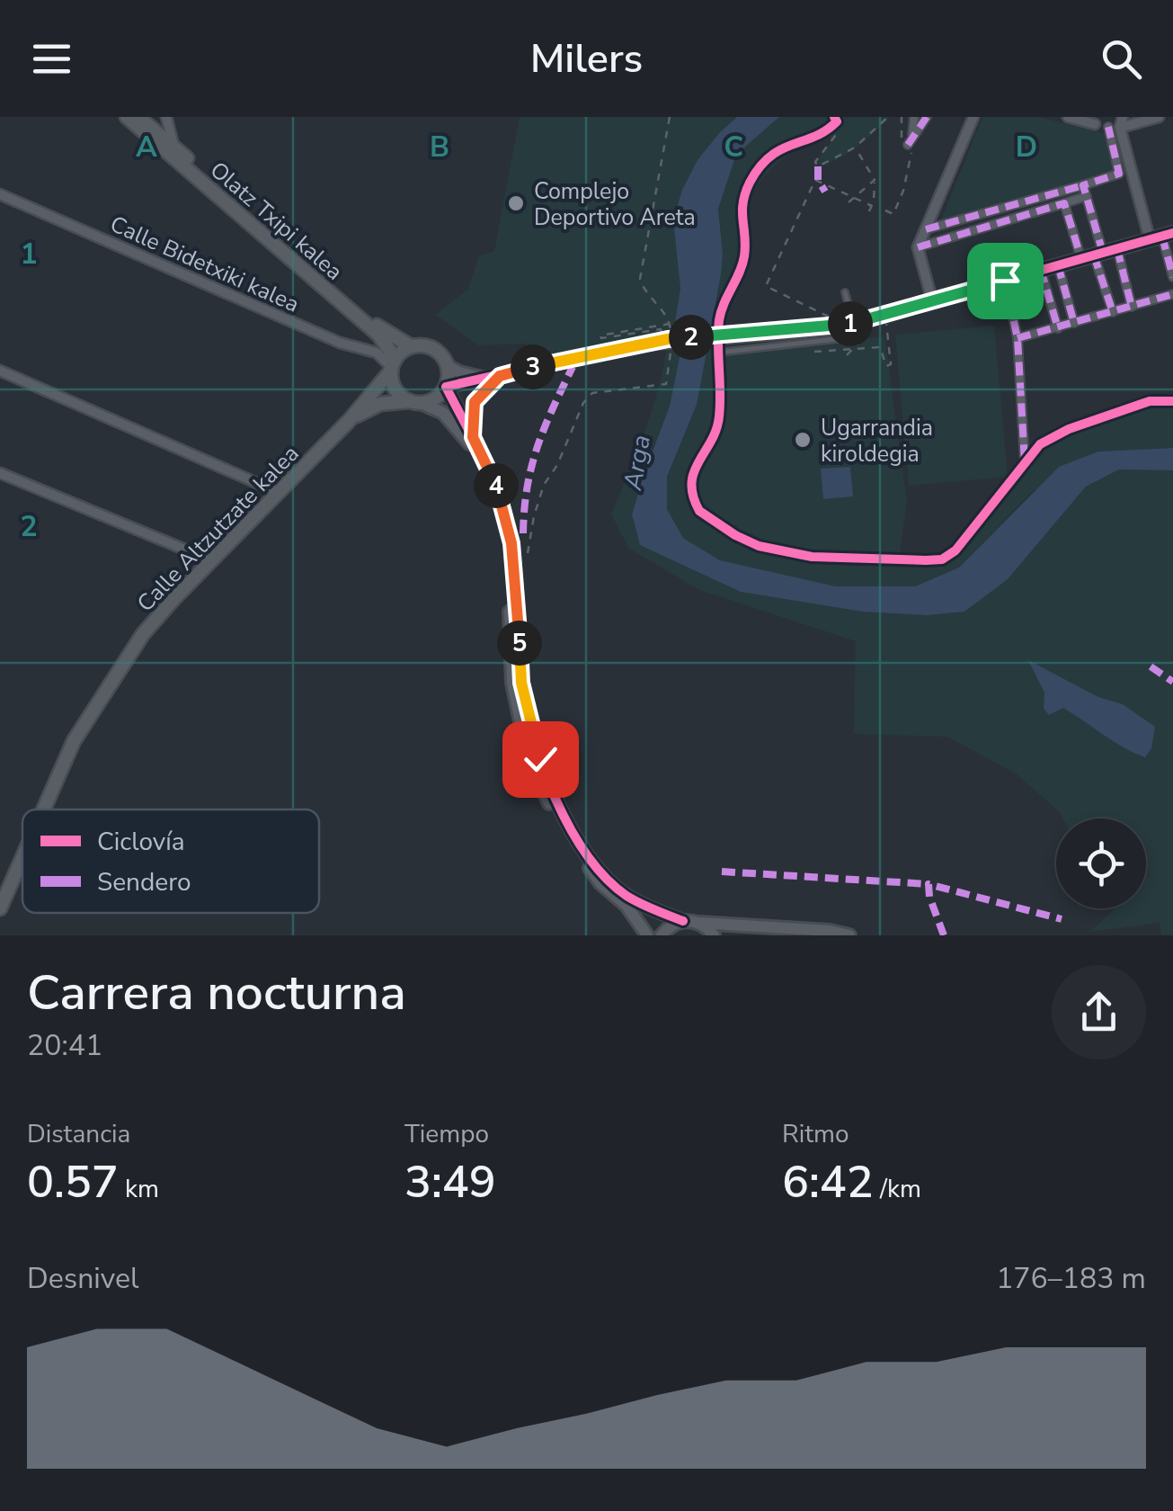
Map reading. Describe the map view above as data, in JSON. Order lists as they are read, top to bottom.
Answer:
{
  "streets": {
    "main road": ["Olatz Txipi kalea", "Calle Altzutzate kalea"],
    "street": ["Calle Bidetxiki kalea"]
  },
  "crossings": [
    ["Olatz Txipi kalea", "Calle Bidetxiki kalea"],
    ["Olatz Txipi kalea", "Calle Altzutzate kalea"],
    ["Calle Bidetxiki kalea", "Calle Altzutzate kalea"]
  ],
  "water": ["Arga"],
  "places": ["Complejo Deportivo Areta", "Ugarrandia kiroldegia"],
  "legend": ["Ciclovía", "Sendero"],
  "page": {
    "header": "Milers",
    "pins": [
      "1",
      "2",
      "3",
      "4",
      "5"
    ],
    "heading": ["Carrera nocturna", "20:41"],
    "stats": [
      ["Distancia", "0.57 km"],
      ["Tiempo", "3:49"],
      ["Ritmo", "6:42 /km"]
    ],
    "chart": ["Desnivel", "176–183 m"]
  },
  "grid": {
    "columns": [
      "A",
      "B",
      "C",
      "D"
    ],
    "rows": ["1", "2"]
  }
}
